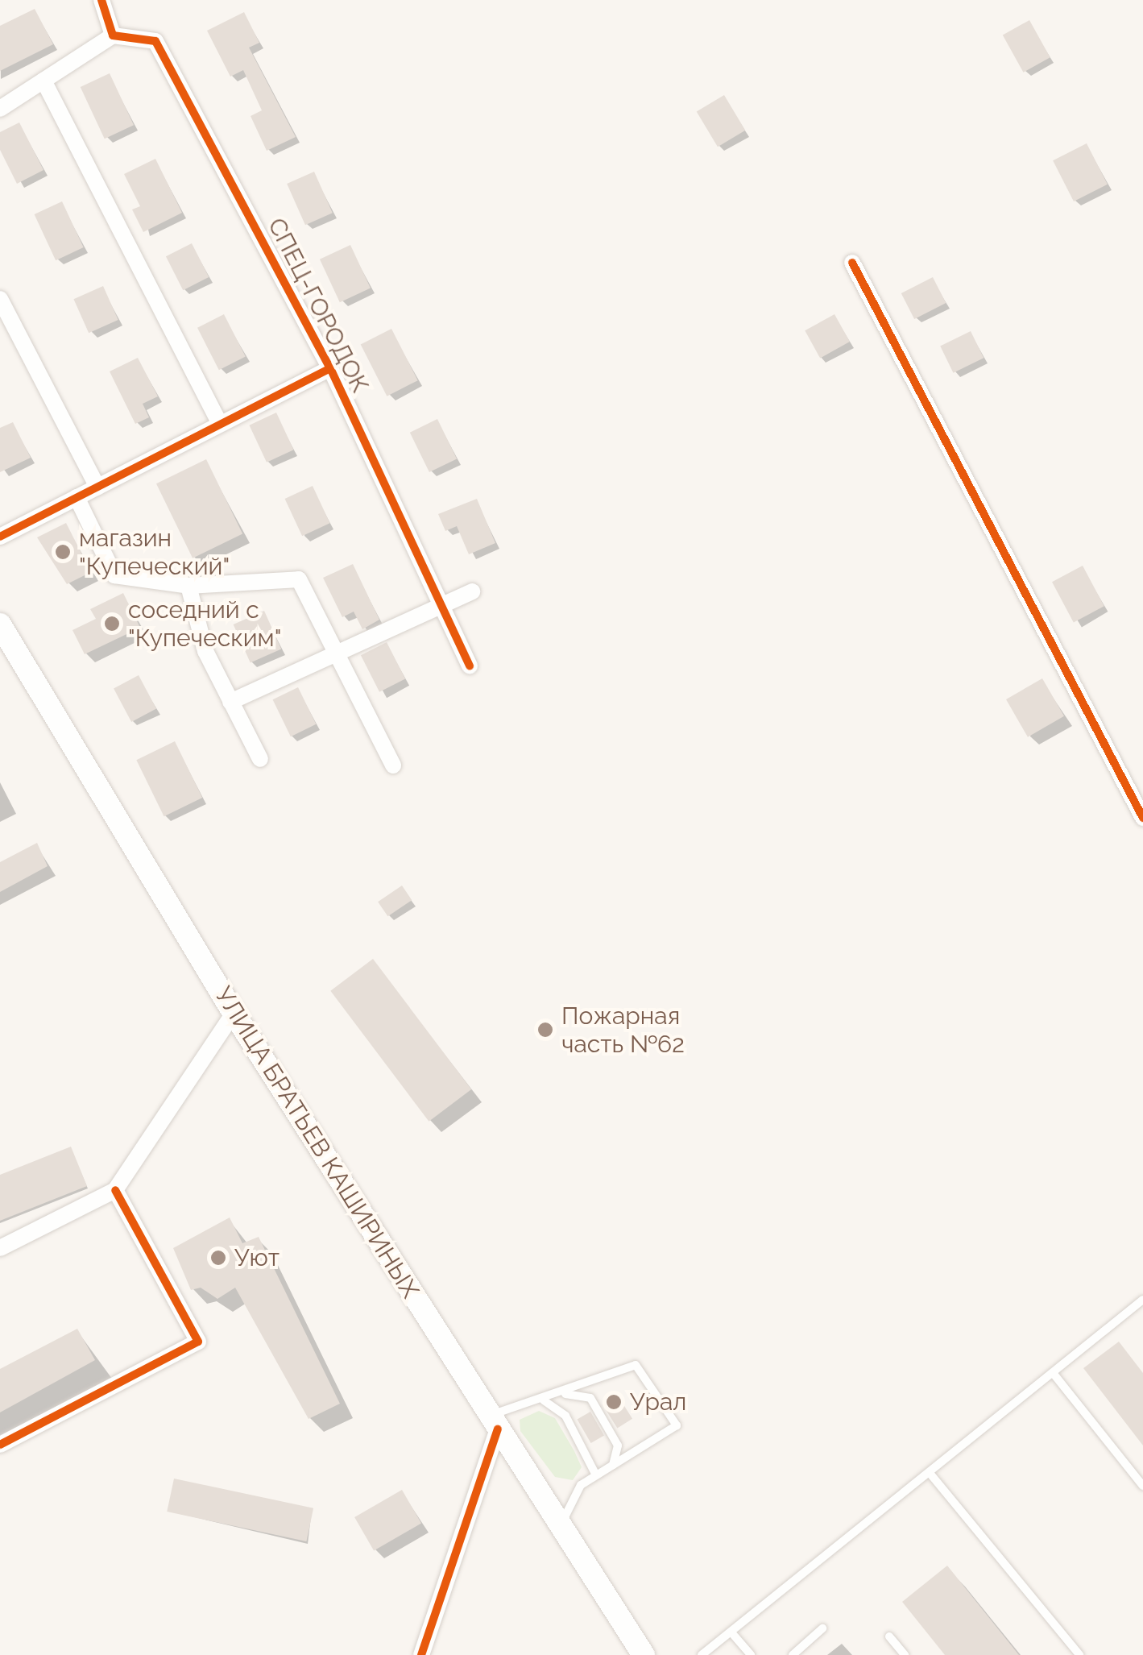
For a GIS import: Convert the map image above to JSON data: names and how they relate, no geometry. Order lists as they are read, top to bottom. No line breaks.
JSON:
{"streets":{"main road":["УЛИЦА БРАТЬЕВ КАШИРИНЫХ"],"street":["СПЕЦ-ГОРОДОК"]},"places":["магазин \"Купеческий\"","соседний с \"Купеческим\"","Пожарная часть №62","Уют","Урал"]}
